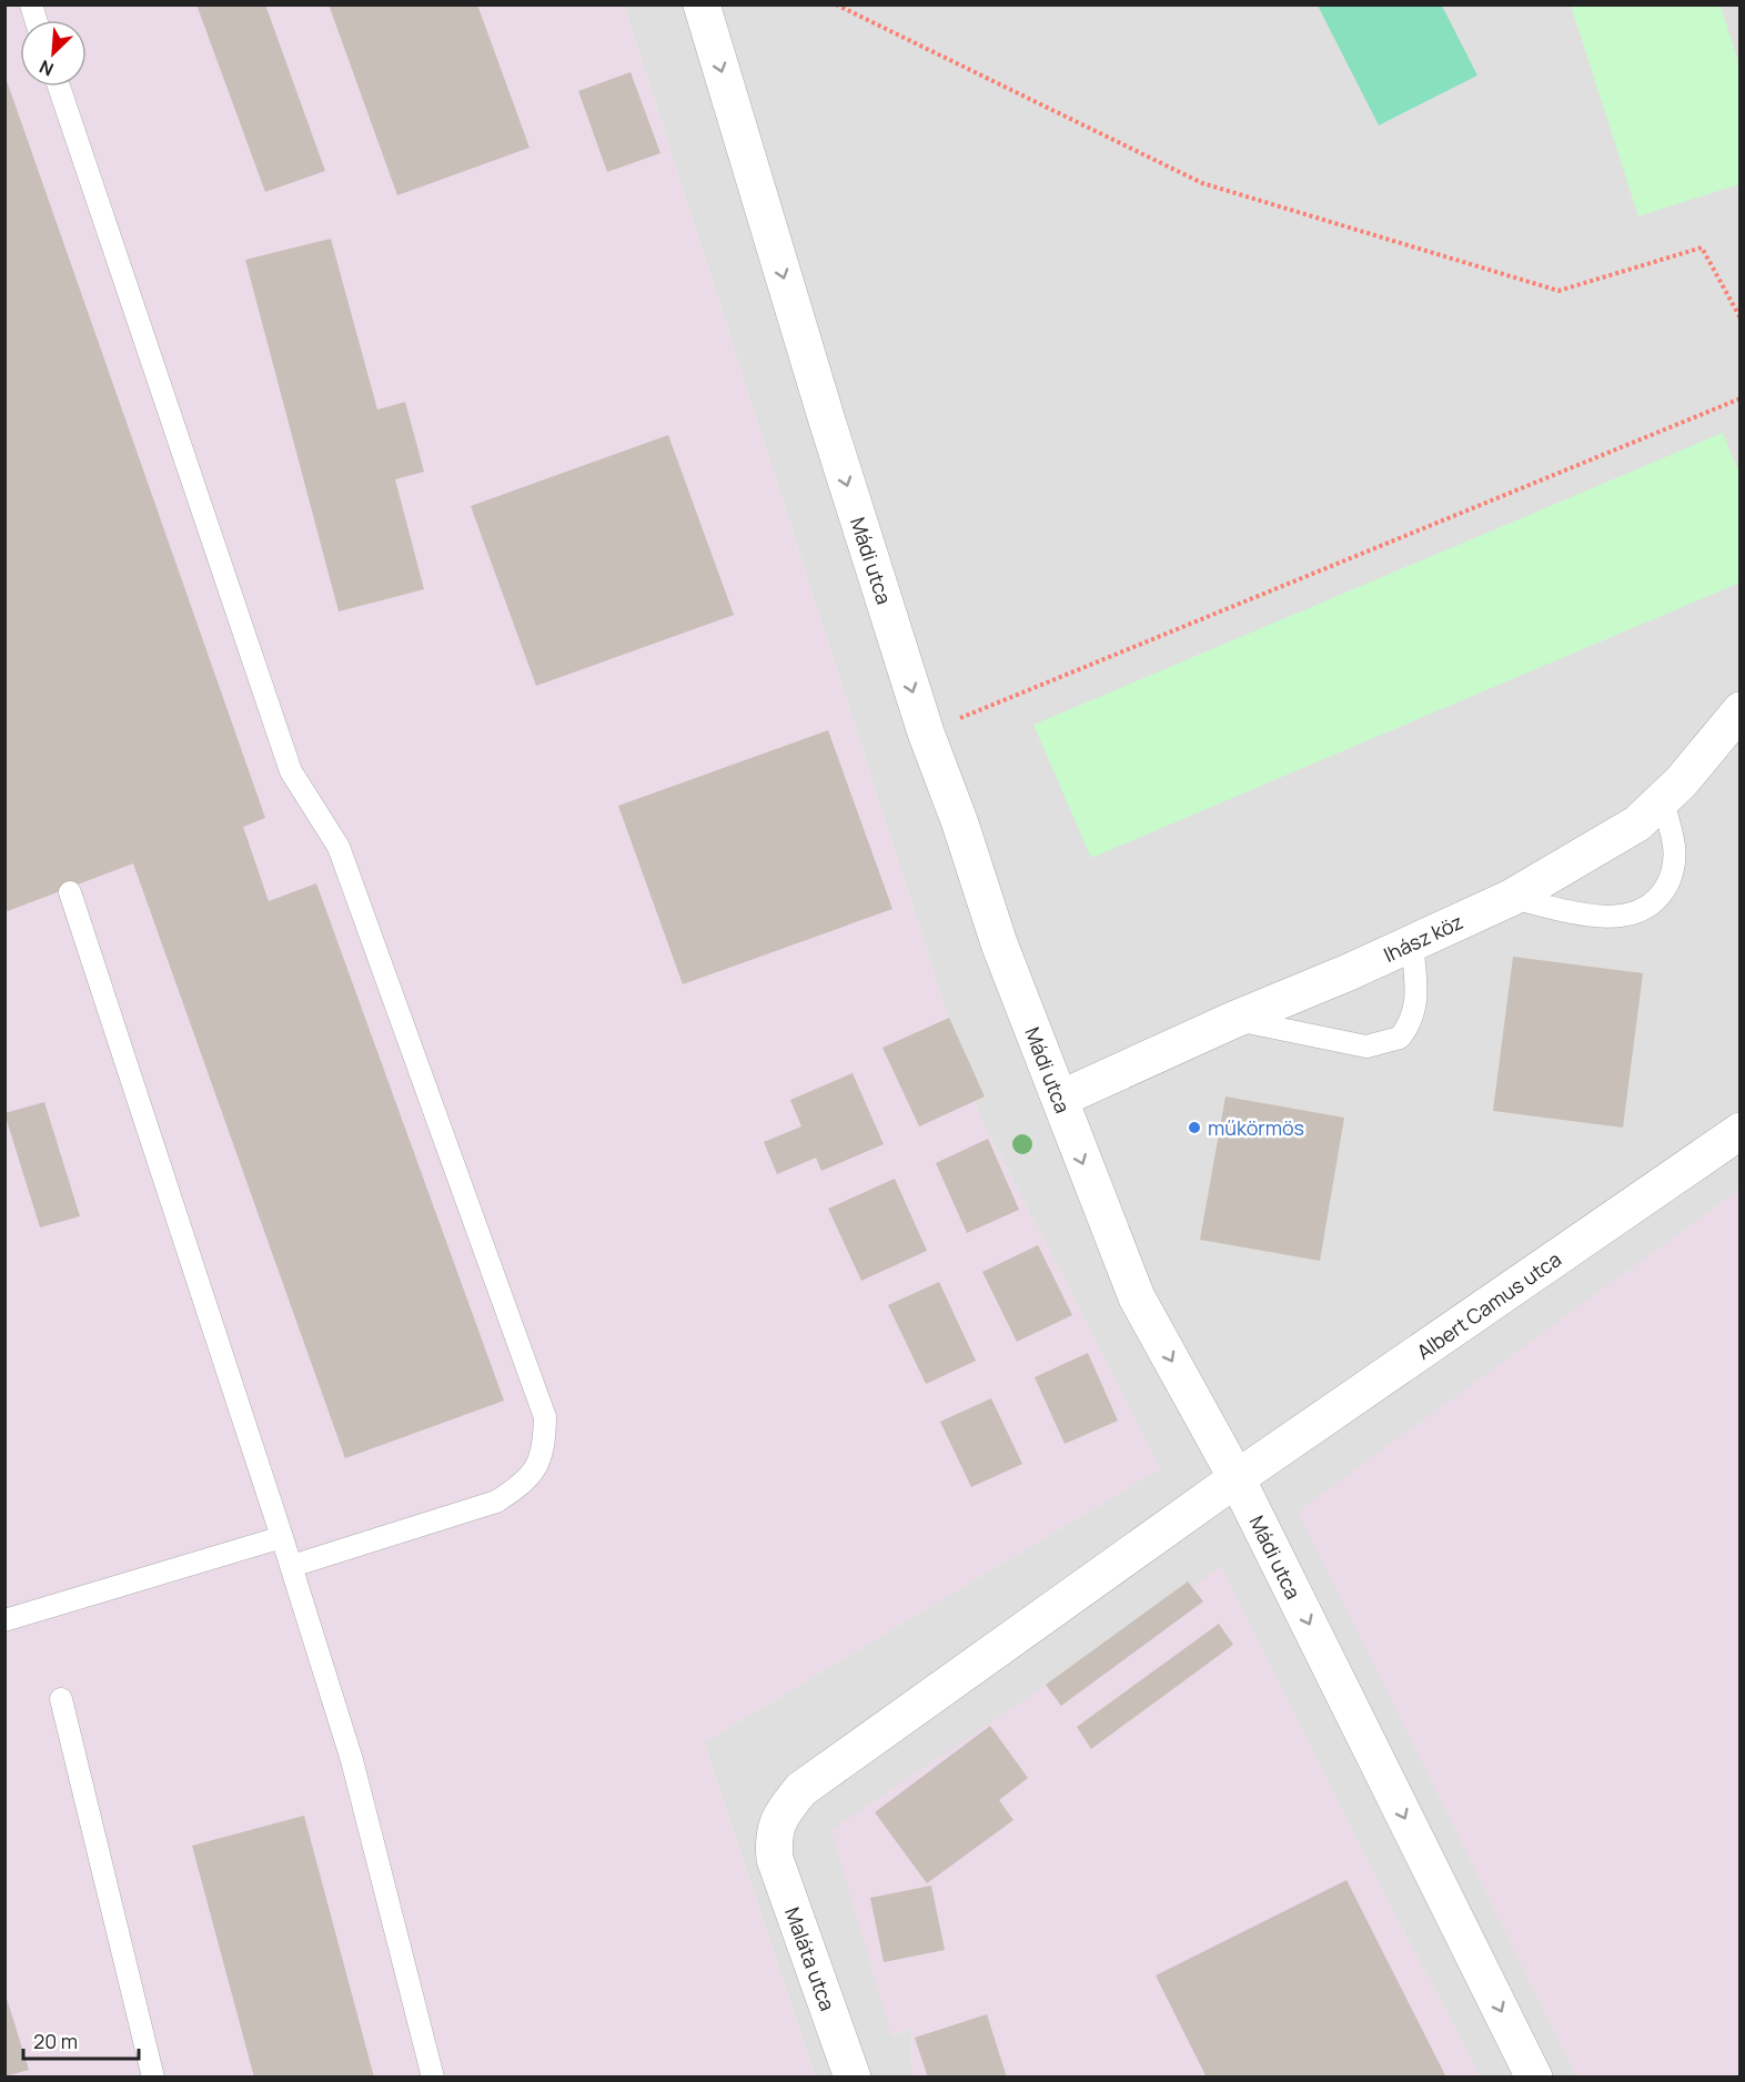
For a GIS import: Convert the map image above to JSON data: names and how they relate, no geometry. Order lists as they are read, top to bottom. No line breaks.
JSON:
{"streets":{"street":["Mádi utca","Ihász köz","Albert Camus utca","Maláta utca"]},"crossings":[["Mádi utca","Ihász köz"],["Mádi utca","Albert Camus utca"],["Albert Camus utca","Maláta utca"]],"one_way":["Mádi utca"],"places":["műkörmös"],"scale_bar":"20 m","north":"bottom left"}
